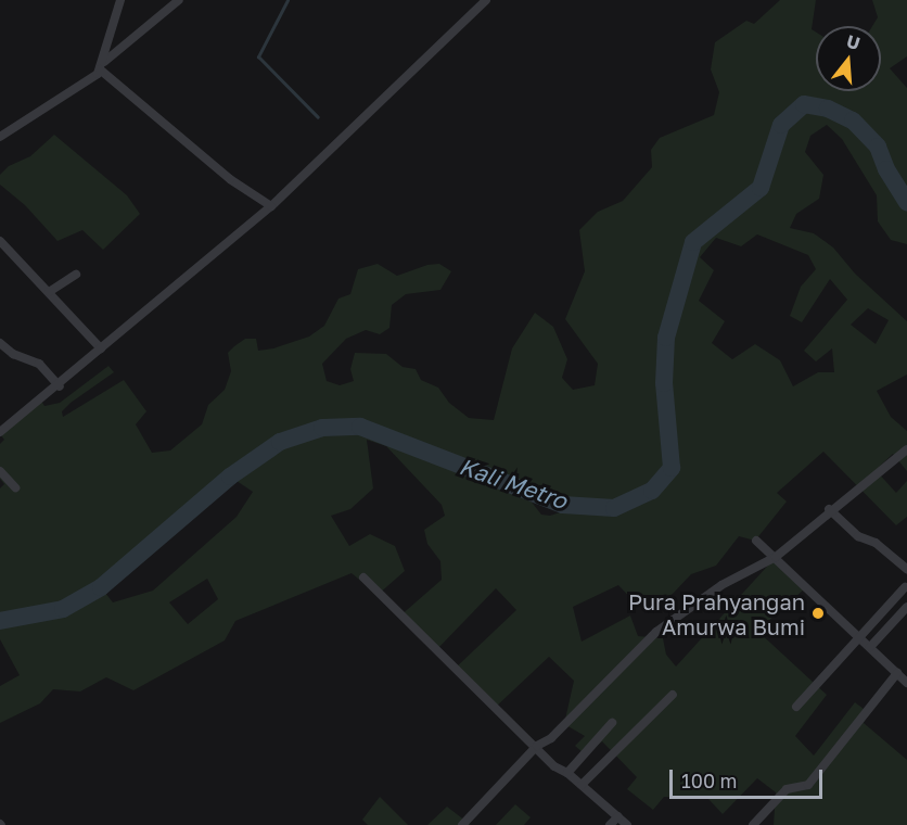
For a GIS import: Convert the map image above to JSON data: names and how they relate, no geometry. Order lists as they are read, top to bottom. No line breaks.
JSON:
{"water":["Kali Metro"],"places":["Pura Prahyangan Amurwa Bumi"],"scale_bar":"100 m","north":"top"}
